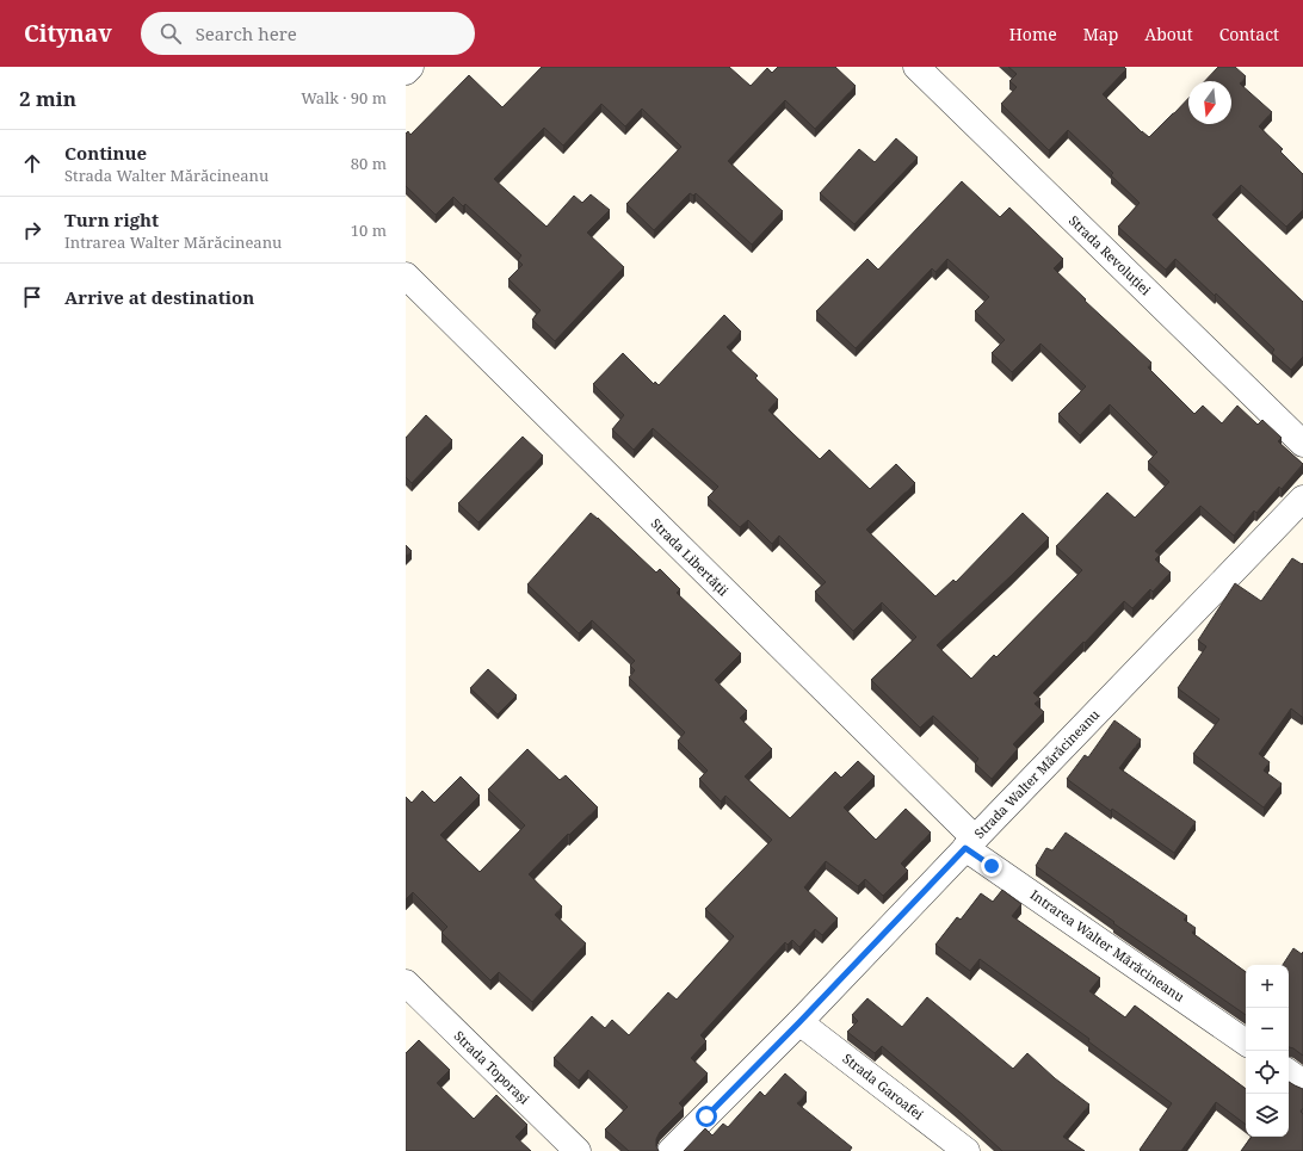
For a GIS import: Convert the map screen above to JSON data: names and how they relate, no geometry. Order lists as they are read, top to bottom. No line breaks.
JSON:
{"streets":{"street":["Strada Revoluției","Strada Libertății","Strada Walter Mărăcineanu","Intrarea Walter Mărăcineanu","Strada Toporași","Strada Garoafei"]},"crossings":[["Strada Libertății","Strada Walter Mărăcineanu"],["Strada Libertății","Intrarea Walter Mărăcineanu"],["Strada Walter Mărăcineanu","Intrarea Walter Mărăcineanu"],["Strada Walter Mărăcineanu","Strada Garoafei"]],"north":"bottom","page":{"header":"Citynav","search":"Search here","nav":["Home","Map","About","Contact"],"heading":["2 min","Walk · 90 m"],"list":[["Continue","Strada Walter Mărăcineanu","80 m"],["Turn right","Intrarea Walter Mărăcineanu","10 m"],"Arrive at destination"],"map_buttons":["+","−"]}}
